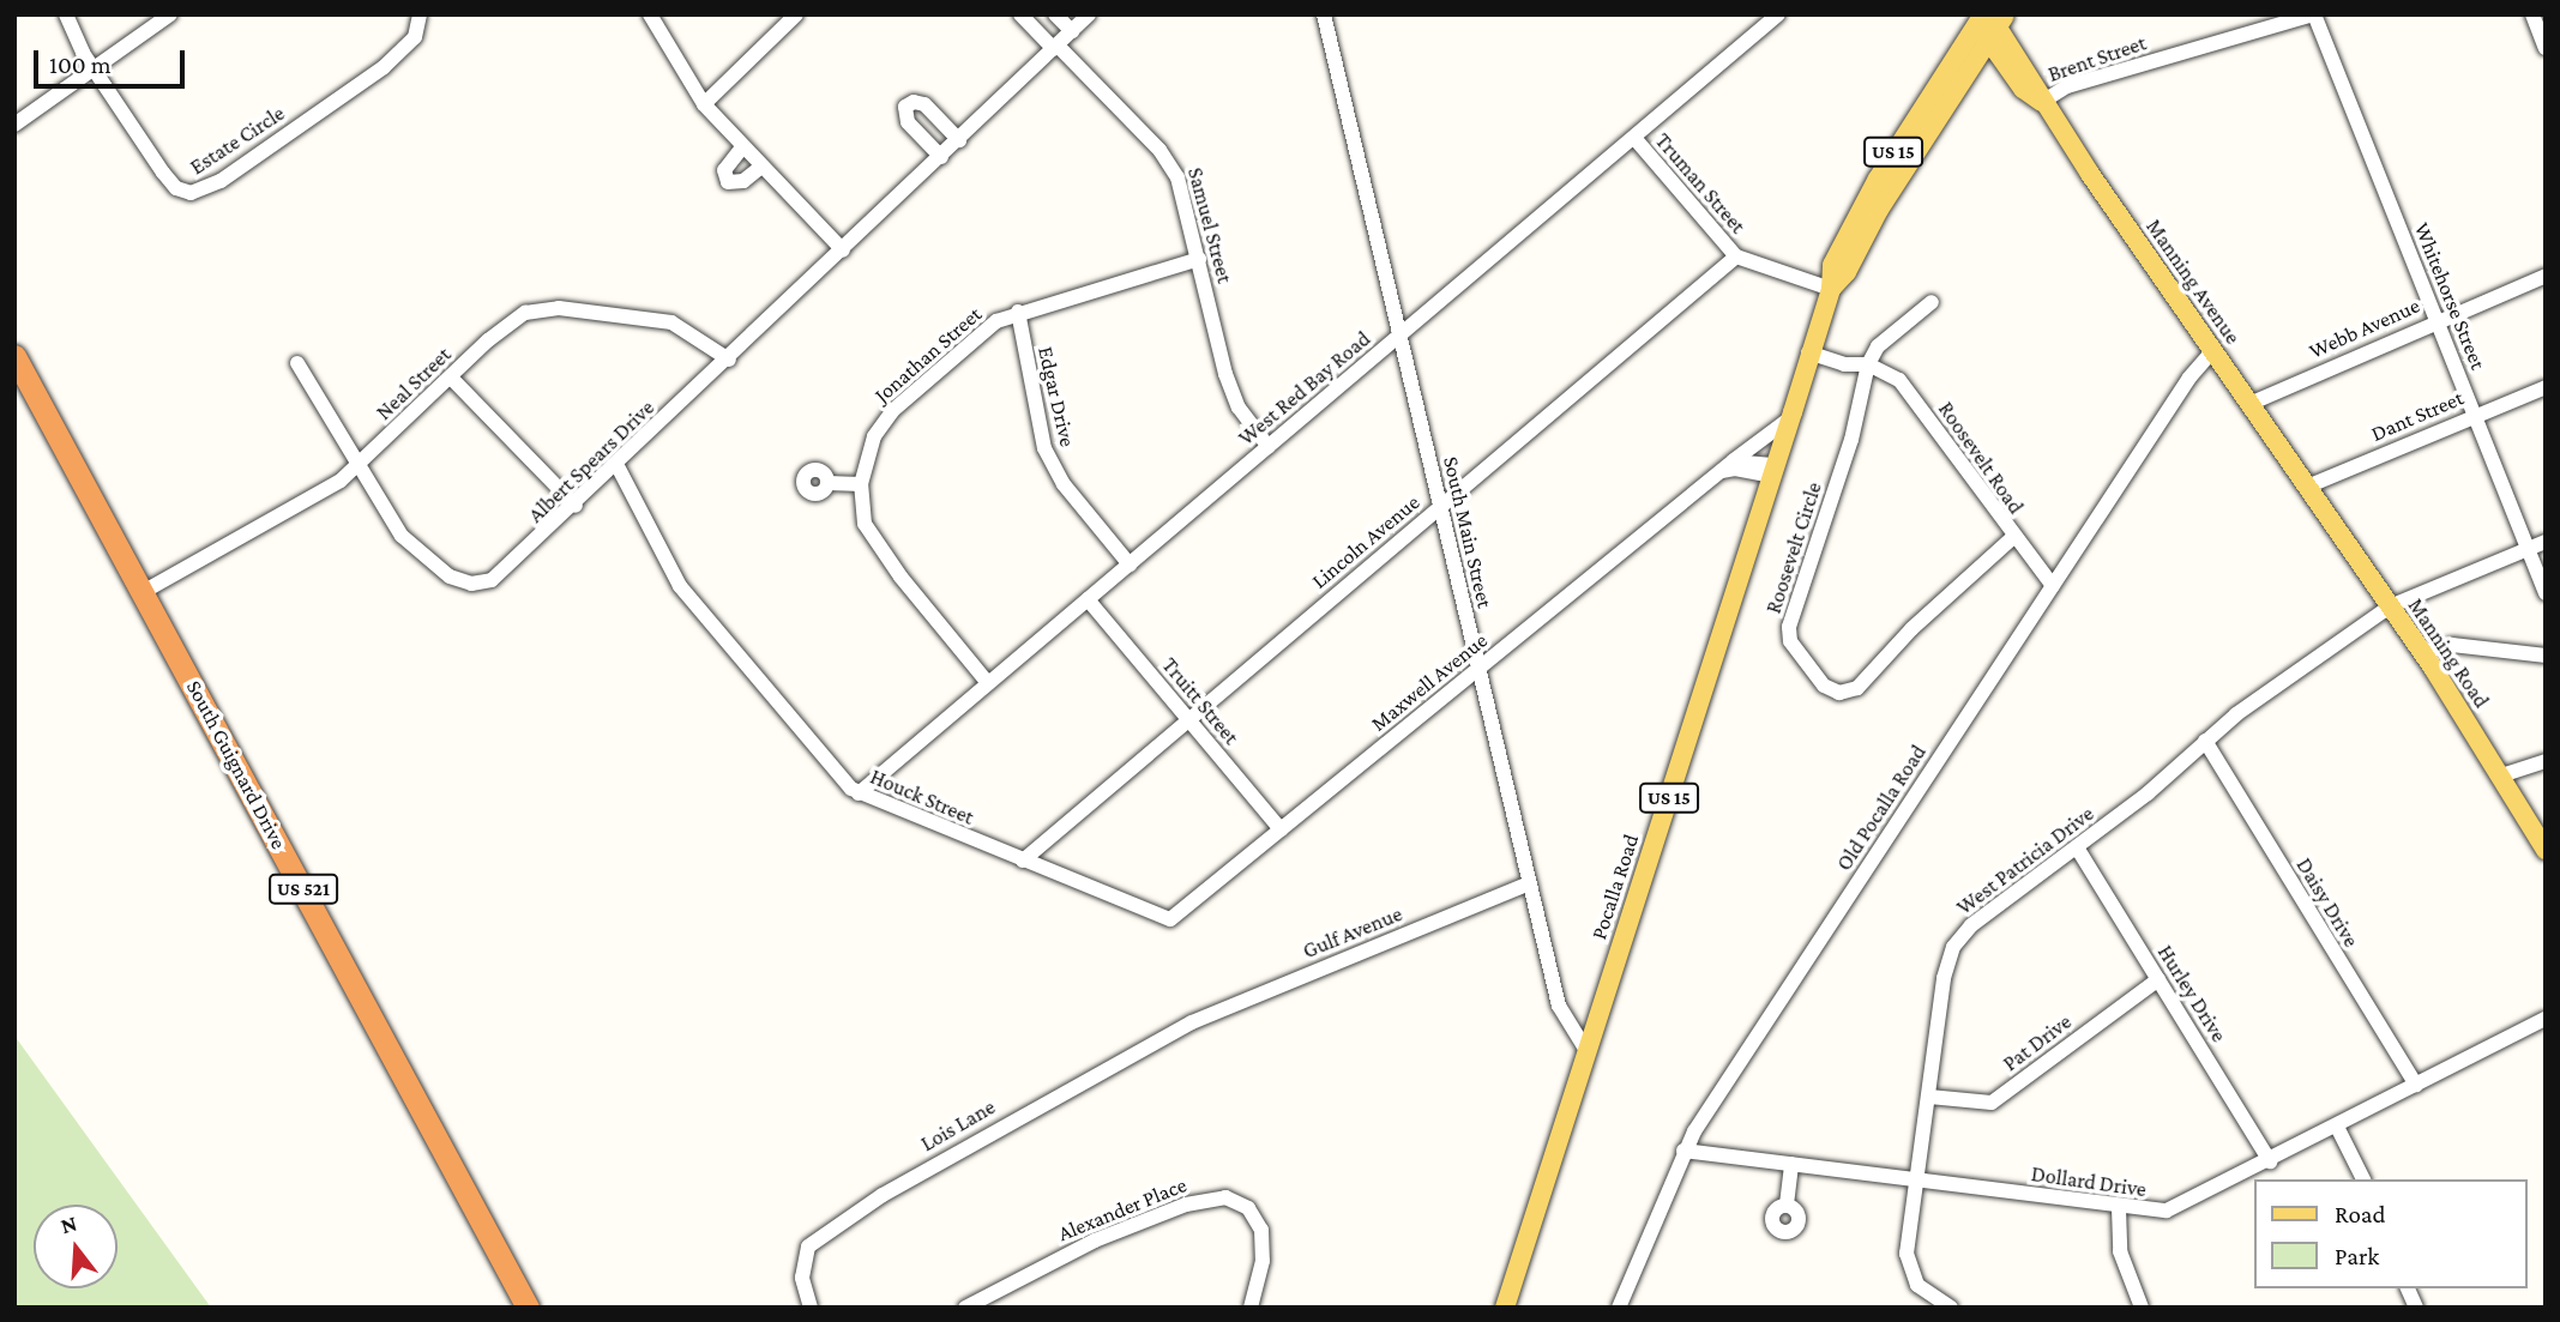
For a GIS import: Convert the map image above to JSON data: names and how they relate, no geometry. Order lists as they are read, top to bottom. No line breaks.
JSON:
{"streets":{"highway":["South Guignard Drive","US 521"],"main road":["US 15","Manning Avenue","Manning Road","Pocalla Road"],"street":["Brent Street","Estate Circle","Truman Street","Samuel Street","Whitehorse Street","Webb Avenue","Jonathan Street","Neal Street","West Red Bay Road","Edgar Drive","Dant Street","Roosevelt Road","Albert Spears Drive","South Main Street","Lincoln Avenue","Roosevelt Circle","Maxwell Avenue","Truitt Street","Houck Street","Old Pocalla Road","West Patricia Drive","Daisy Drive","Gulf Avenue","Hurley Drive","Pat Drive","Lois Lane","Dollard Drive","Alexander Place"]},"crossings":[["Brent Street","Manning Avenue"],["Brent Street","Whitehorse Street"],["Truman Street","West Red Bay Road"],["Truman Street","Lincoln Avenue"],["Truman Street","Pocalla Road"],["Samuel Street","Jonathan Street"],["Samuel Street","West Red Bay Road"],["Samuel Street","Albert Spears Drive"],["Manning Avenue","Webb Avenue"],["Manning Avenue","Dant Street"],["Manning Avenue","Manning Road"],["Manning Avenue","Old Pocalla Road"],["Manning Avenue","Pocalla Road"],["Whitehorse Street","Webb Avenue"],["Whitehorse Street","Dant Street"],["Whitehorse Street","West Patricia Drive"],["Jonathan Street","West Red Bay Road"],["Jonathan Street","Edgar Drive"],["Neal Street","Albert Spears Drive"],["Neal Street","South Guignard Drive"],["West Red Bay Road","Edgar Drive"],["West Red Bay Road","South Main Street"],["West Red Bay Road","Truitt Street"],["West Red Bay Road","Houck Street"],["Dant Street","Manning Road"],["Roosevelt Road","Roosevelt Circle"],["Roosevelt Road","Old Pocalla Road"],["Albert Spears Drive","Houck Street"],["South Main Street","Lincoln Avenue"],["South Main Street","Maxwell Avenue"],["South Main Street","Pocalla Road"],["South Main Street","Gulf Avenue"],["Lincoln Avenue","Truitt Street"],["Lincoln Avenue","Houck Street"],["Manning Road","West Patricia Drive"],["Maxwell Avenue","Truitt Street"],["Maxwell Avenue","Houck Street"],["Maxwell Avenue","Pocalla Road"],["Truitt Street","Houck Street"],["Old Pocalla Road","Dollard Drive"],["West Patricia Drive","Daisy Drive"],["West Patricia Drive","Hurley Drive"],["West Patricia Drive","Pat Drive"],["West Patricia Drive","Dollard Drive"],["Daisy Drive","Dollard Drive"],["Gulf Avenue","Lois Lane"],["Hurley Drive","Pat Drive"],["Hurley Drive","Dollard Drive"]],"legend":["Road","Park"],"scale_bar":"100 m","north":"top"}
